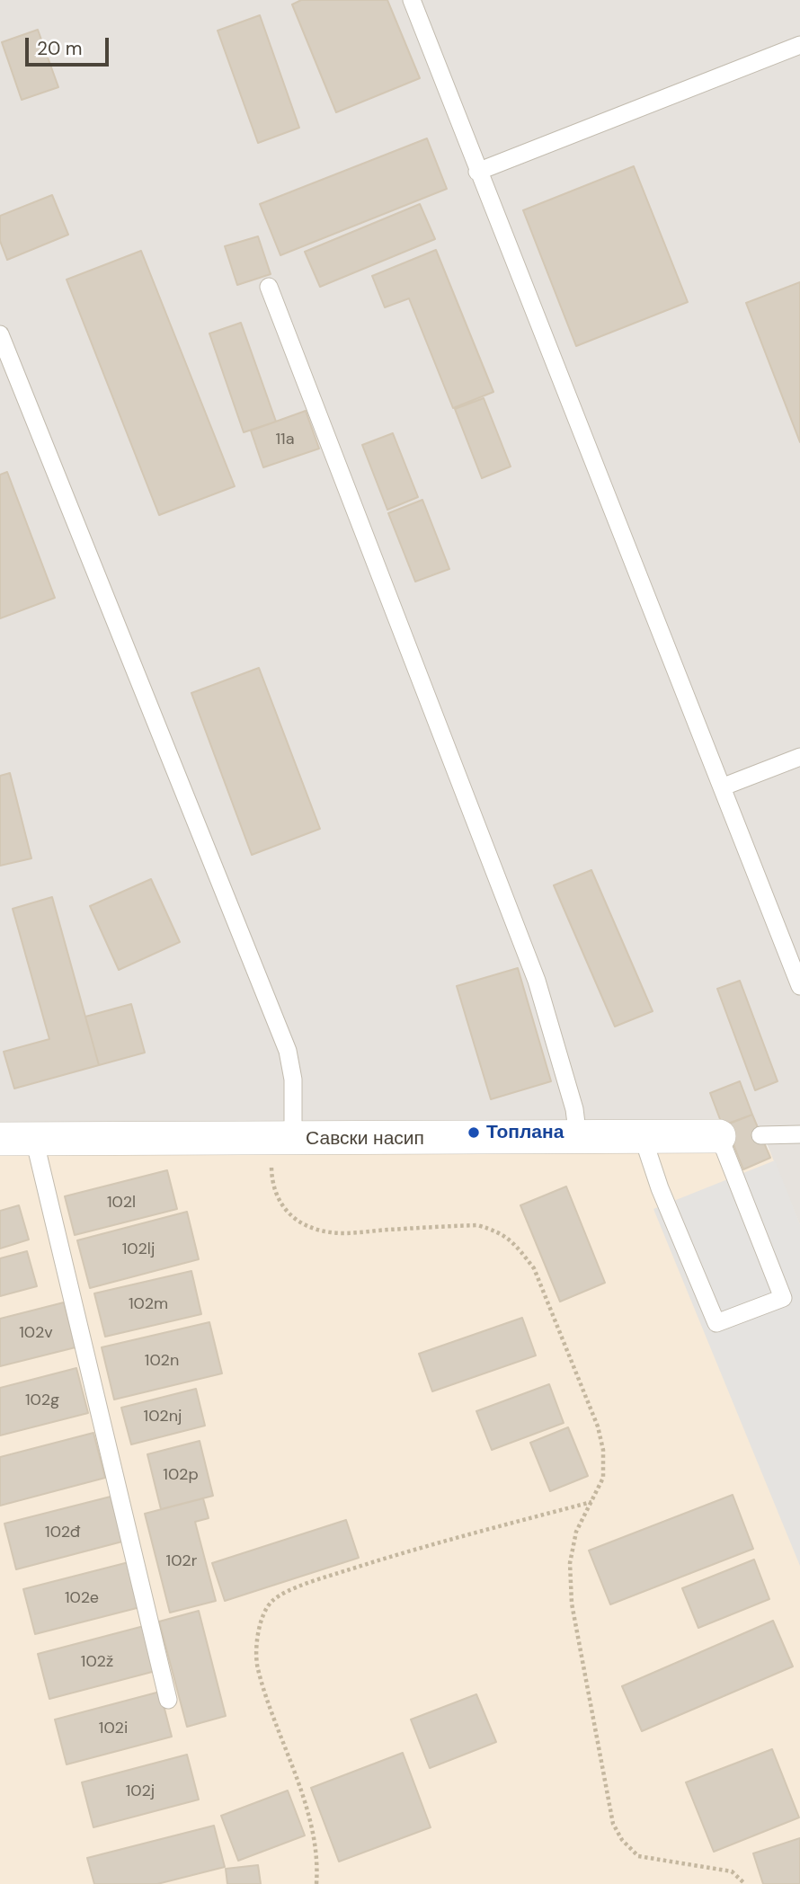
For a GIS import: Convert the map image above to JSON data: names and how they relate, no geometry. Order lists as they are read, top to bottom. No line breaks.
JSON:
{"streets":{"street":["Савски насип"]},"places":["Топлана"],"house_numbers":["11a","102l","102lj","102m","102v","102n","102g","102nj","102p","102đ","102r","102e","102ž","102i","102j"],"scale_bar":"20 m"}
